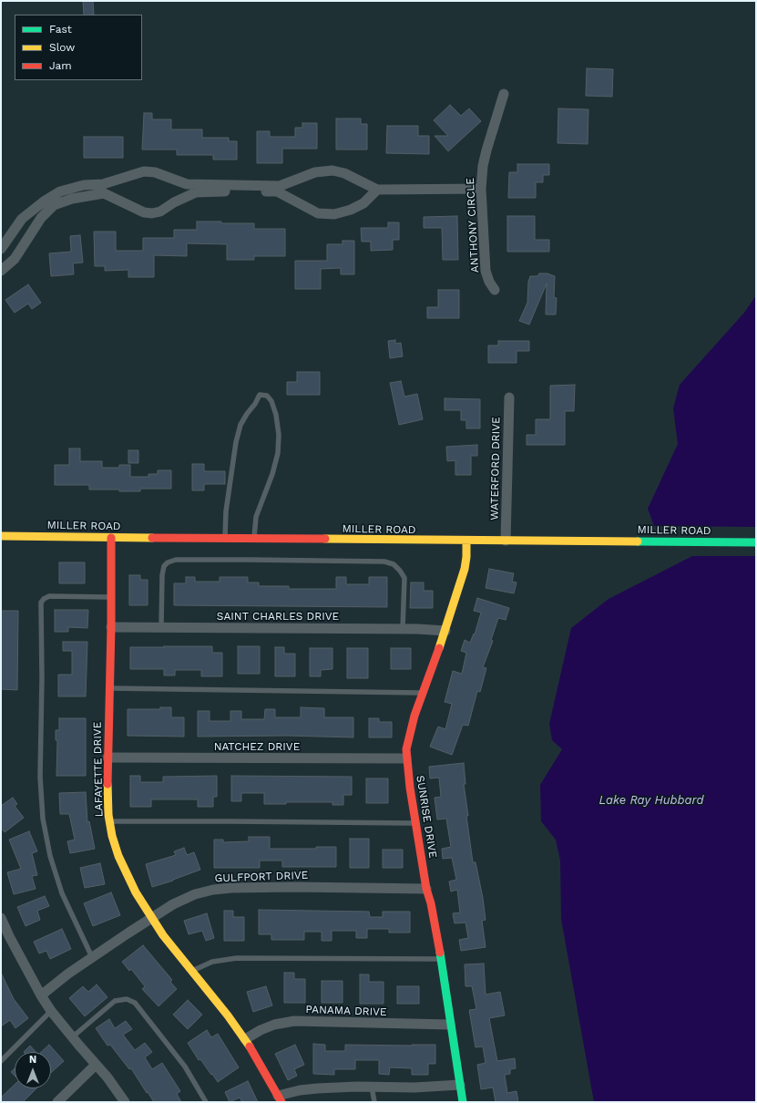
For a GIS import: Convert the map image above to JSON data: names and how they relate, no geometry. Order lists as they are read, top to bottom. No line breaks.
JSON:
{"streets":{"street":["ANTHONY CIRCLE","WATERFORD DRIVE","MILLER ROAD","SAINT CHARLES DRIVE","NATCHEZ DRIVE","LAFAYETTE DRIVE","SUNRISE DRIVE","GULFPORT DRIVE","PANAMA DRIVE"]},"crossings":[["WATERFORD DRIVE","MILLER ROAD"],["MILLER ROAD","LAFAYETTE DRIVE"],["MILLER ROAD","SUNRISE DRIVE"],["SAINT CHARLES DRIVE","LAFAYETTE DRIVE"],["SAINT CHARLES DRIVE","SUNRISE DRIVE"],["NATCHEZ DRIVE","LAFAYETTE DRIVE"],["NATCHEZ DRIVE","SUNRISE DRIVE"],["LAFAYETTE DRIVE","GULFPORT DRIVE"],["LAFAYETTE DRIVE","PANAMA DRIVE"],["SUNRISE DRIVE","GULFPORT DRIVE"],["SUNRISE DRIVE","PANAMA DRIVE"]],"water":["Lake Ray Hubbard"],"legend":["Fast","Slow","Jam"],"north":"top"}
